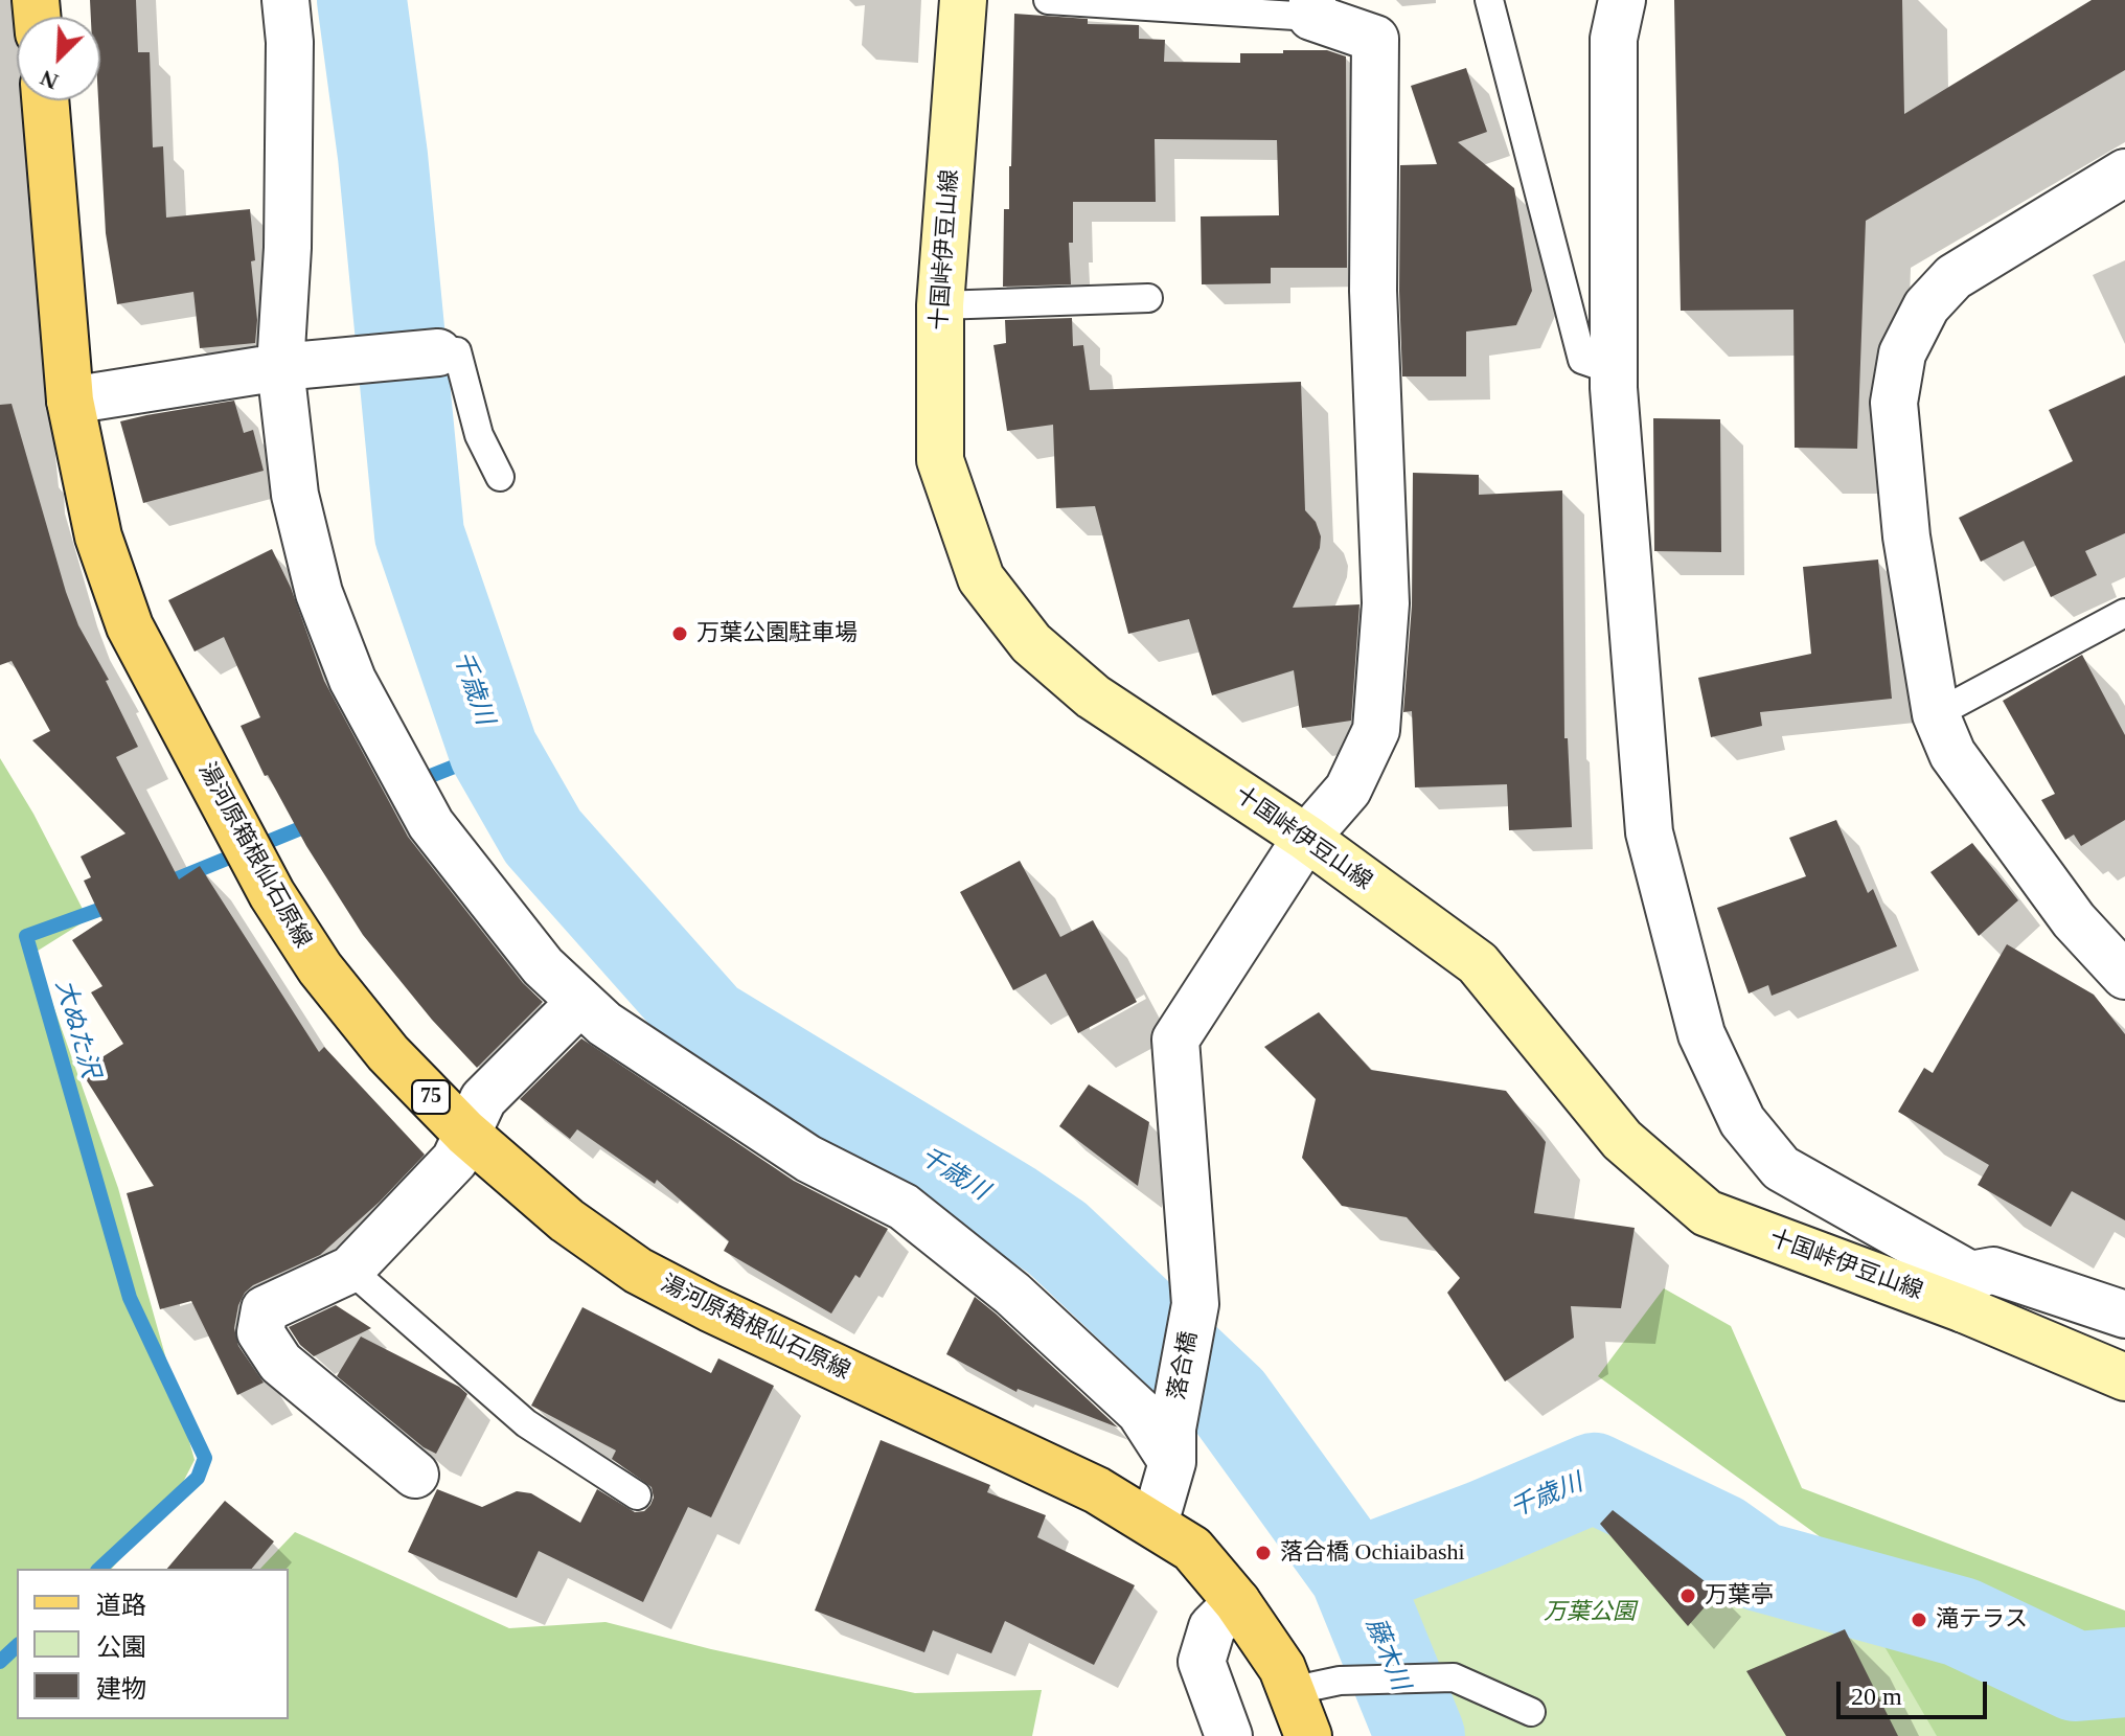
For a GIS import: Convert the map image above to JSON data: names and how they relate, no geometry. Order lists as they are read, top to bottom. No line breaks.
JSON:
{"streets":{"main road":["十国峠伊豆山線","湯河原箱根仙石原線","75"],"street":["落合橋"]},"crossings":[["十国峠伊豆山線","落合橋"],["湯河原箱根仙石原線","落合橋"]],"water":["千歳川","大ぬた沢","藤木川"],"parks":["万葉公園"],"places":["万葉公園駐車場","落合橋 Ochiaibashi","万葉亭","滝テラス"],"legend":["道路","公園","建物"],"scale_bar":"20 m","north":"bottom left"}
